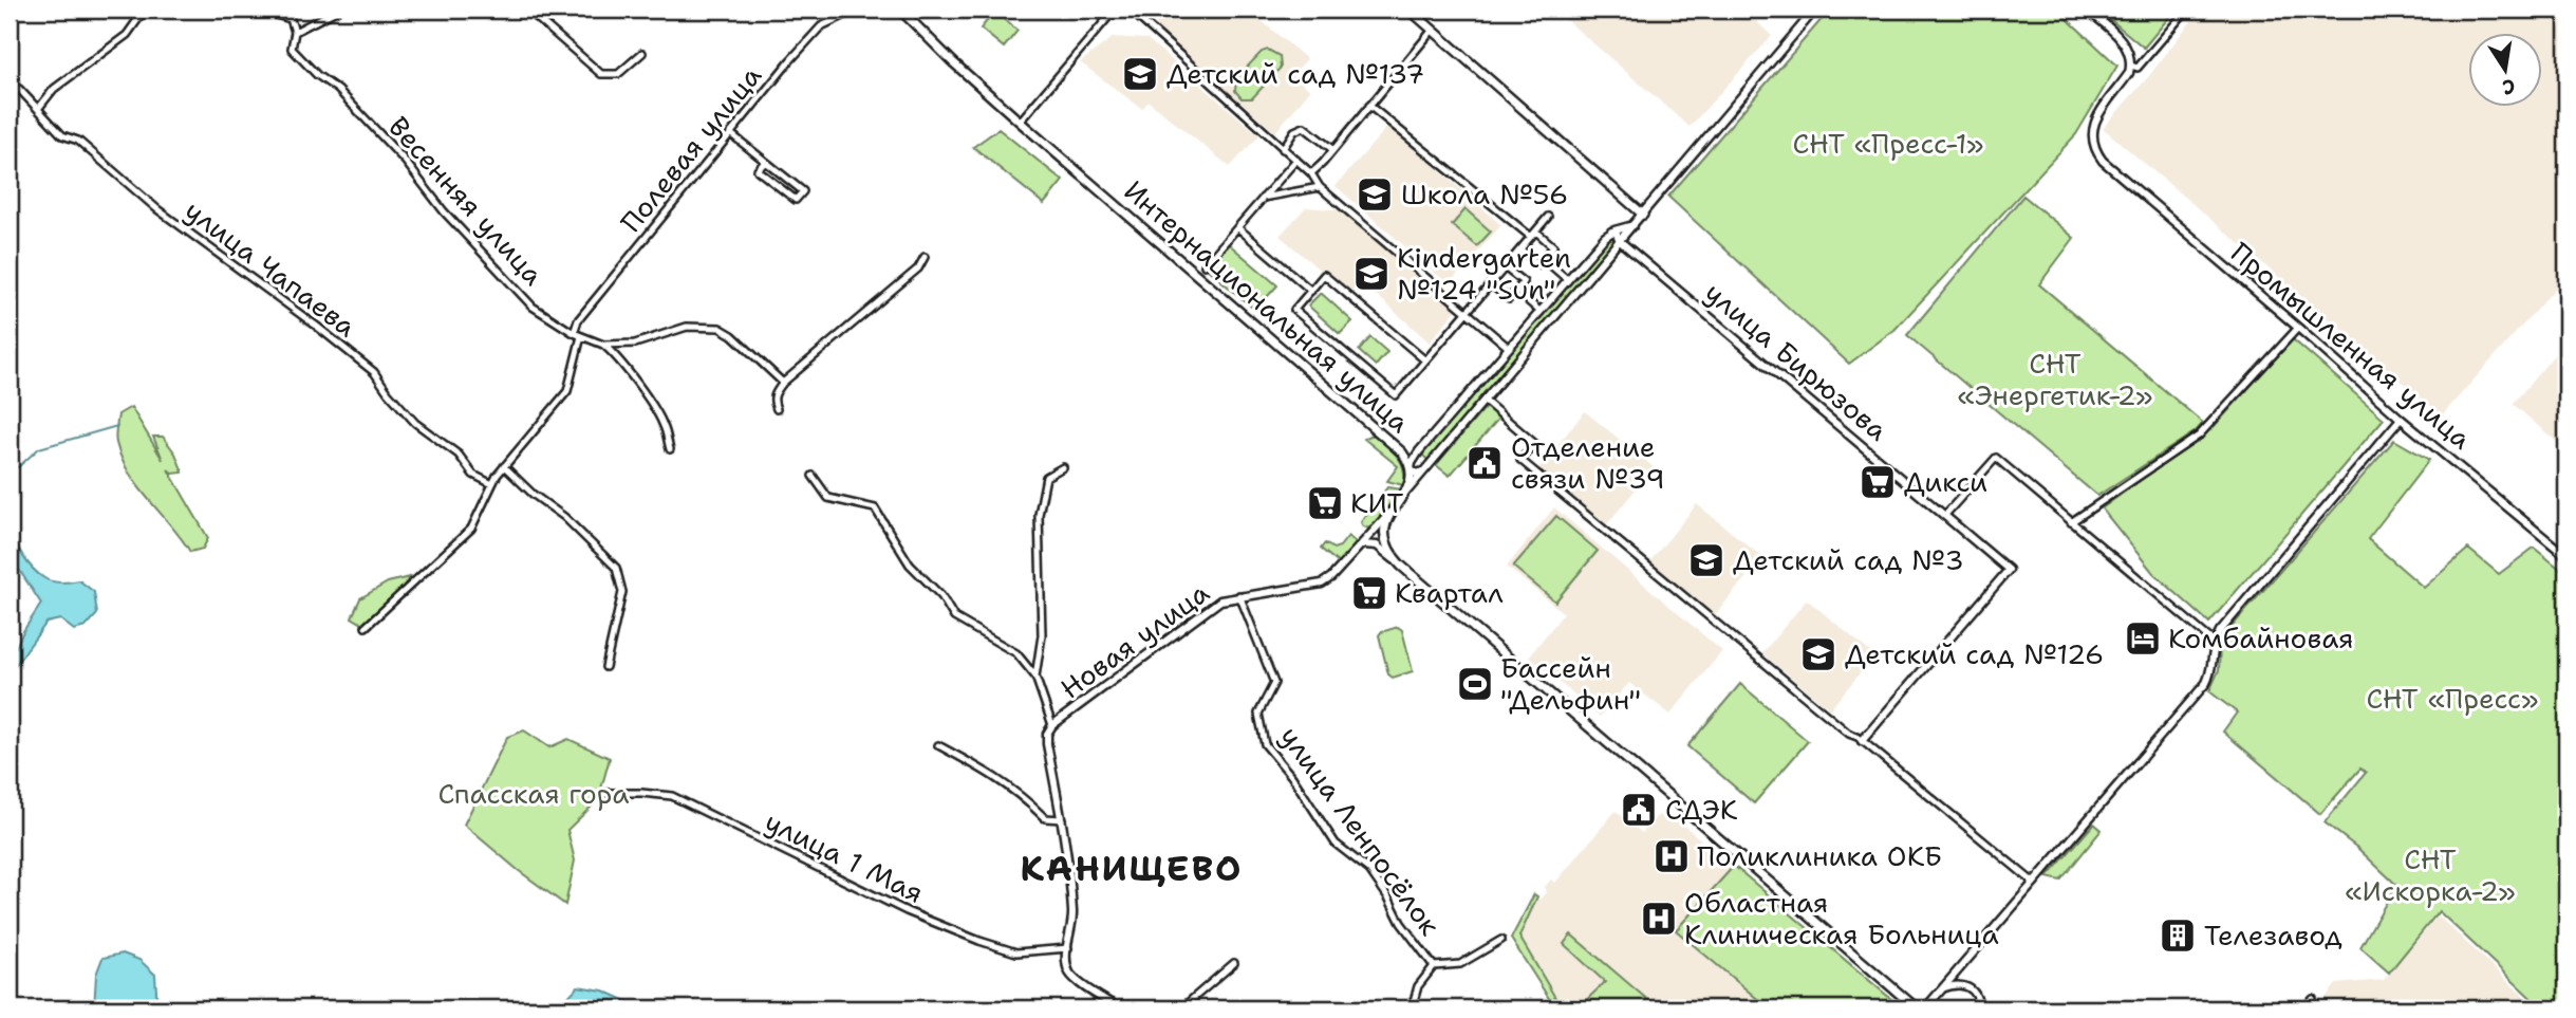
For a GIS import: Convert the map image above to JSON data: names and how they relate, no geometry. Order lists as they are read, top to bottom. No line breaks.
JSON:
{"streets":{"main road":["Интернациональная улица"],"street":["Полевая улица","Весенняя улица","улица Чапаева","Промышленная улица","улица Бирюзова","Новая улица","улица Ленпосёлок","улица 1 Мая"]},"crossings":[["Полевая улица","Весенняя улица"],["Интернациональная улица","Новая улица"],["Новая улица","улица Ленпосёлок"]],"districts":["КАНИЩЕВО"],"parks":["СНТ «Пресс-1»","СНТ «Энергетик-2»","СНТ «Пресс»","Спасская гора","СНТ «Искорка-2»"],"places":{"school or university":["Детский сад №137","Школа №56","Kindergarten №124 \"Sun\"","Детский сад №3","Детский сад №126"],"public building":["Отделение связи №39","СДЭК"],"supermarket":["Дикси","КИТ","Квартал"],"hotel":["Комбайновая"],"sports":["Бассейн \"Дельфин\""],"hospital":["Поликлиника ОКБ","Областная Клиническая Больница"],"building":["Телезавод"]},"north":"bottom"}
